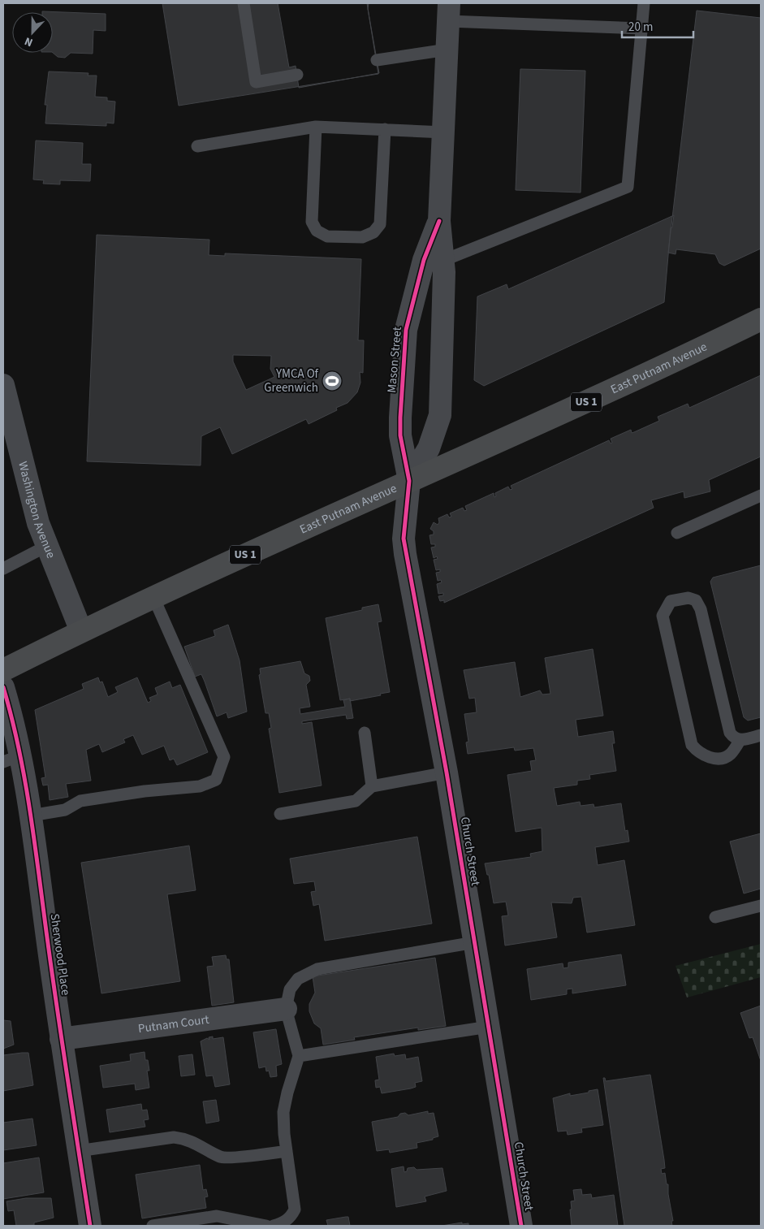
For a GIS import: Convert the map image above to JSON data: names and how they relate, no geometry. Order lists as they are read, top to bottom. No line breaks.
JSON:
{"streets":{"main road":["East Putnam Avenue","US 1"],"street":["Mason Street","Washington Avenue","Church Street","Sherwood Place","Putnam Court"]},"crossings":[["Mason Street","East Putnam Avenue"],["Mason Street","Church Street"],["East Putnam Avenue","Washington Avenue"],["East Putnam Avenue","Church Street"],["Sherwood Place","Putnam Court"]],"places":{"sports":["YMCA Of Greenwich"]},"scale_bar":"20 m","north":"bottom"}
